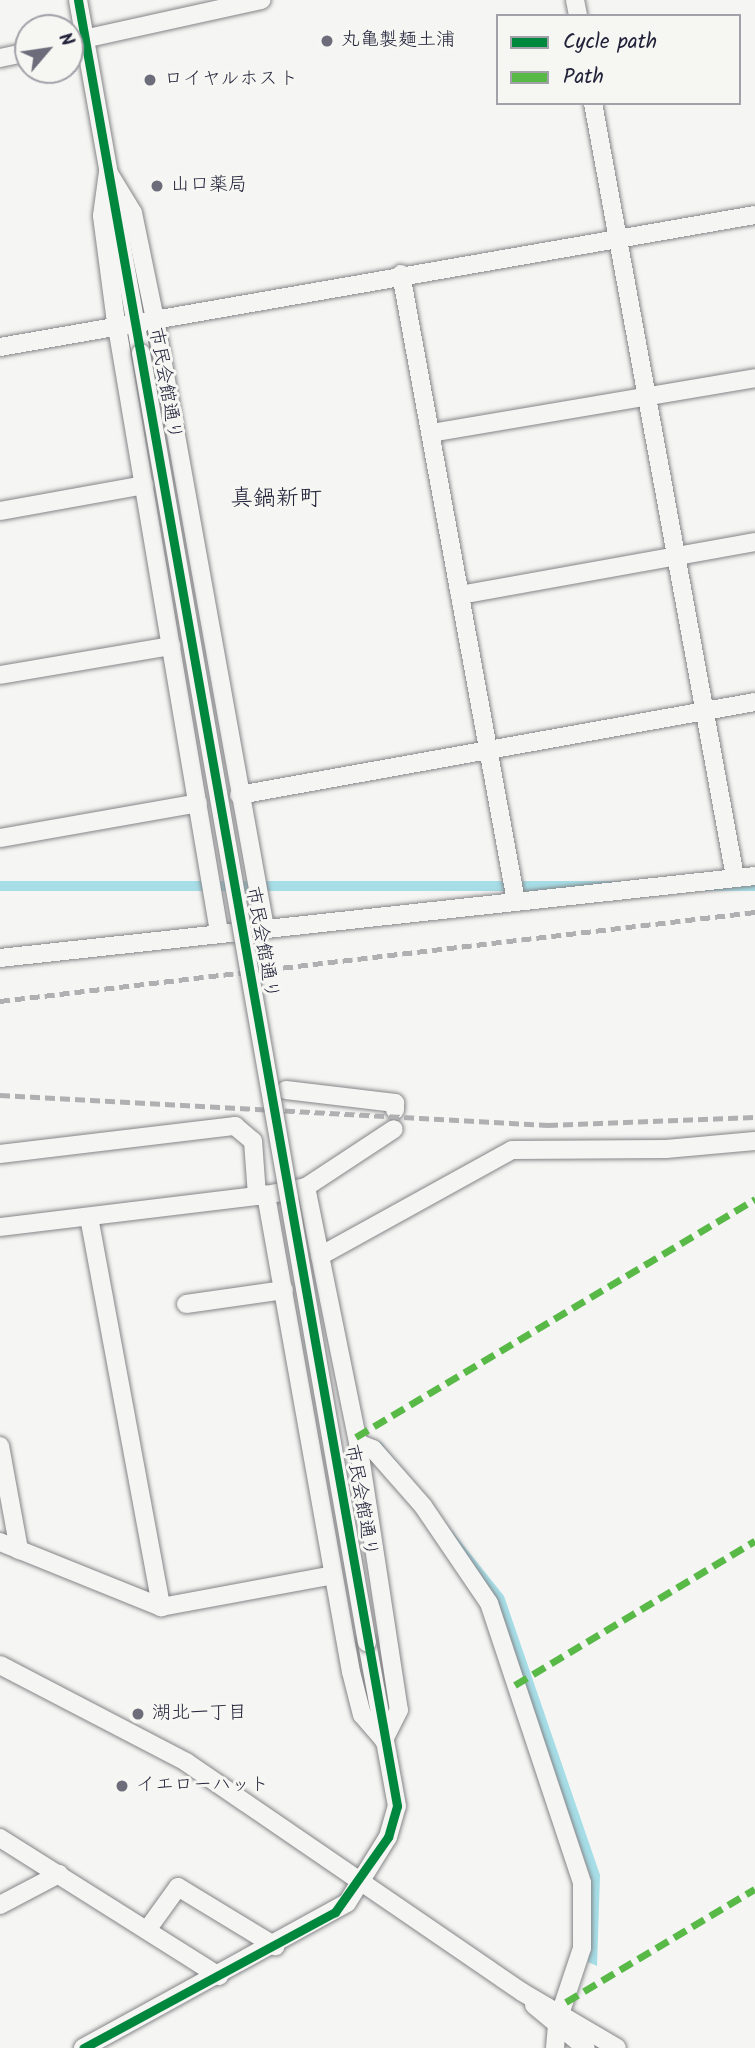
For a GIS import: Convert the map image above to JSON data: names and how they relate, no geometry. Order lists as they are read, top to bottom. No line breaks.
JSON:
{"streets":{"street":["市民会館通り"]},"districts":["真鍋新町"],"places":["丸亀製麺土浦","ロイヤルホスト","山口薬局","湖北一丁目","イエローハット"],"legend":["Cycle path","Path"],"north":"top right"}
